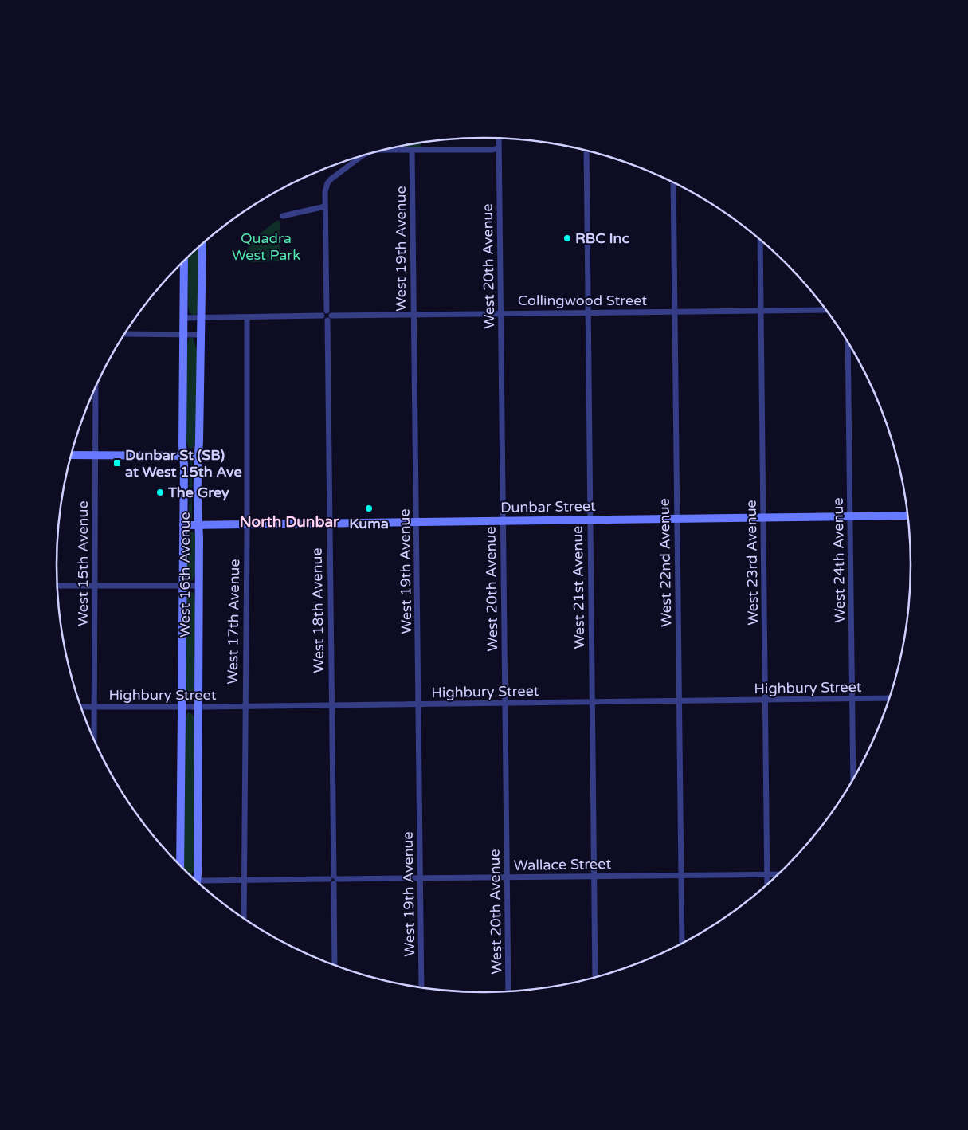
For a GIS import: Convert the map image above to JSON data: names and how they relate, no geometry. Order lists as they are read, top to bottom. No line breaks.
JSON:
{"streets":{"main road":["Dunbar Street","West 16th Avenue"],"street":["West 19th Avenue","West 20th Avenue","Collingwood Street","West 24th Avenue","West 22nd Avenue","West 23rd Avenue","West 15th Avenue","West 21st Avenue","West 18th Avenue","West 17th Avenue","Highbury Street","Wallace Street"]},"crossings":[["West 19th Avenue","Collingwood Street"],["West 19th Avenue","Dunbar Street"],["West 19th Avenue","West 18th Avenue"],["West 19th Avenue","Highbury Street"],["West 19th Avenue","Wallace Street"],["West 20th Avenue","Collingwood Street"],["West 20th Avenue","Dunbar Street"],["West 20th Avenue","Highbury Street"],["West 20th Avenue","Wallace Street"],["Collingwood Street","West 22nd Avenue"],["Collingwood Street","West 23rd Avenue"],["Collingwood Street","West 21st Avenue"],["Collingwood Street","West 18th Avenue"],["Dunbar Street","West 24th Avenue"],["Dunbar Street","West 22nd Avenue"],["Dunbar Street","West 23rd Avenue"],["Dunbar Street","West 16th Avenue"],["Dunbar Street","West 21st Avenue"],["Dunbar Street","West 18th Avenue"],["Dunbar Street","West 17th Avenue"],["West 24th Avenue","Highbury Street"],["West 22nd Avenue","Highbury Street"],["West 22nd Avenue","Wallace Street"],["West 23rd Avenue","Highbury Street"],["West 23rd Avenue","Wallace Street"],["West 15th Avenue","Highbury Street"],["West 16th Avenue","Highbury Street"],["West 21st Avenue","Highbury Street"],["West 21st Avenue","Wallace Street"],["West 18th Avenue","Highbury Street"],["West 18th Avenue","Wallace Street"],["West 17th Avenue","Highbury Street"],["West 17th Avenue","Wallace Street"]],"districts":["North Dunbar"],"parks":["Quadra West Park"],"places":{"other":["RBC Inc","The Grey","Kuma"],"transit":["Dunbar St (SB) at West 15th Ave"]}}
